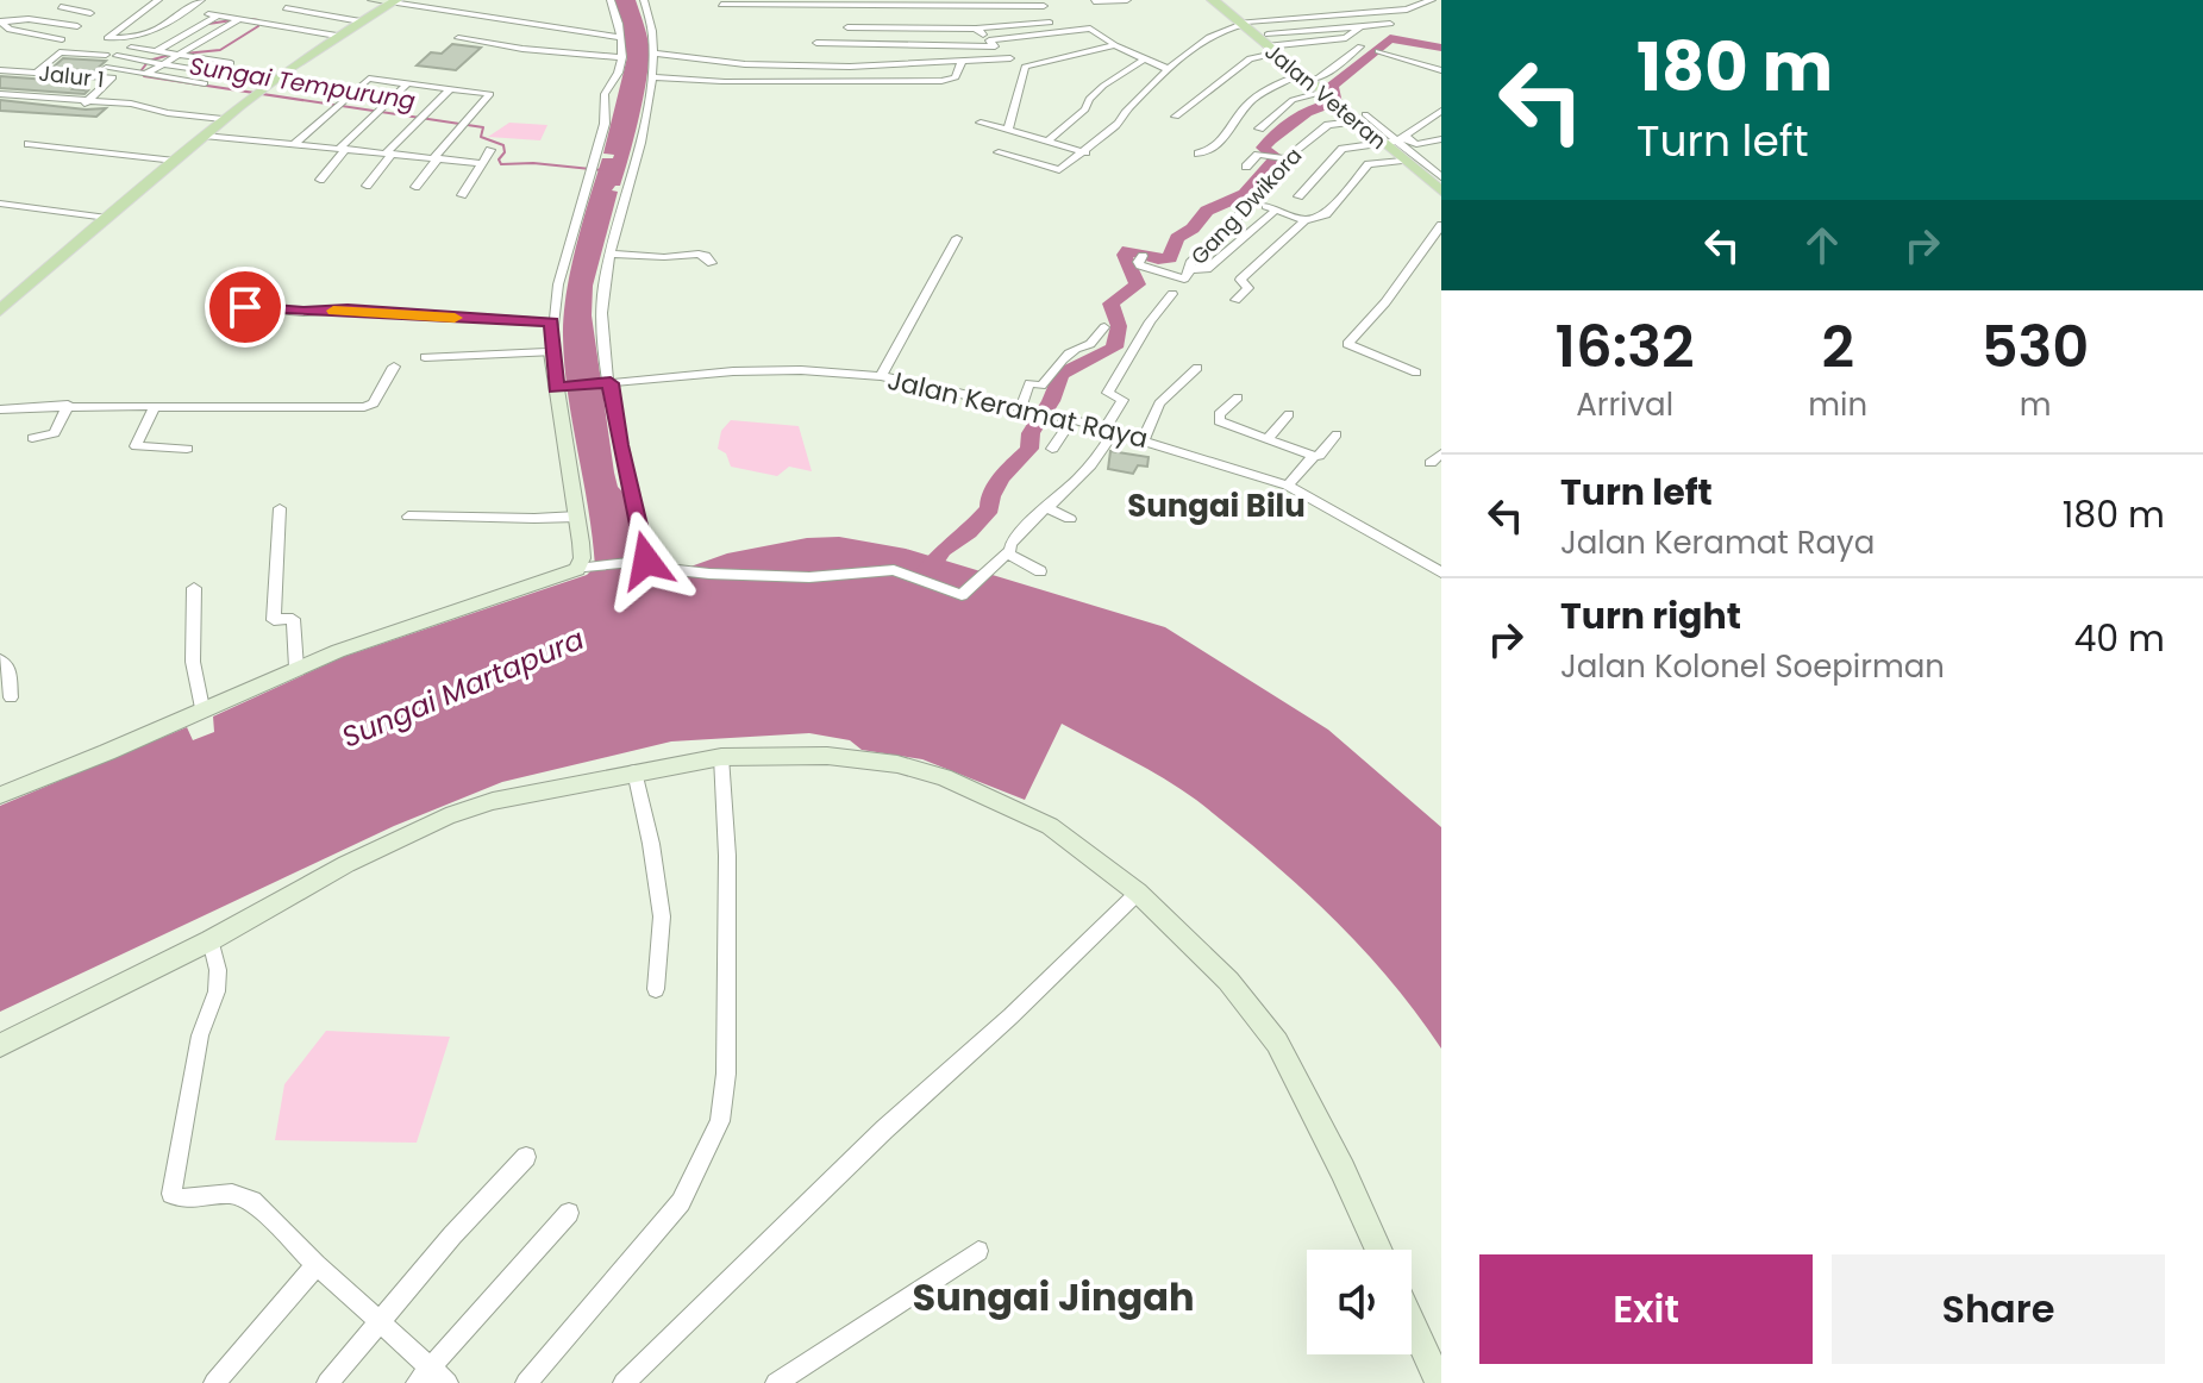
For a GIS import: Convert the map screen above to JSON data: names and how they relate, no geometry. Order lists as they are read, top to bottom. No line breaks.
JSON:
{"streets":{"main road":["Jalan Veteran"],"street":["Jalur 1","Gang Dwikora","Jalan Keramat Raya"]},"crossings":[["Jalan Veteran","Gang Dwikora"]],"districts":["Sungai Bilu","Sungai Jingah"],"water":["Sungai Tempurung","Sungai Martapura"],"page":{"turn":["180 m","Turn left"],"eta":["16:32","Arrival","2","min","530","m"],"list":[{"name":"Turn left","note":"Jalan Keramat Raya","value":"180 m"},{"name":"Turn right","note":"Jalan Kolonel Soepirman","value":"40 m"}],"buttons":["Exit","Share"]}}
